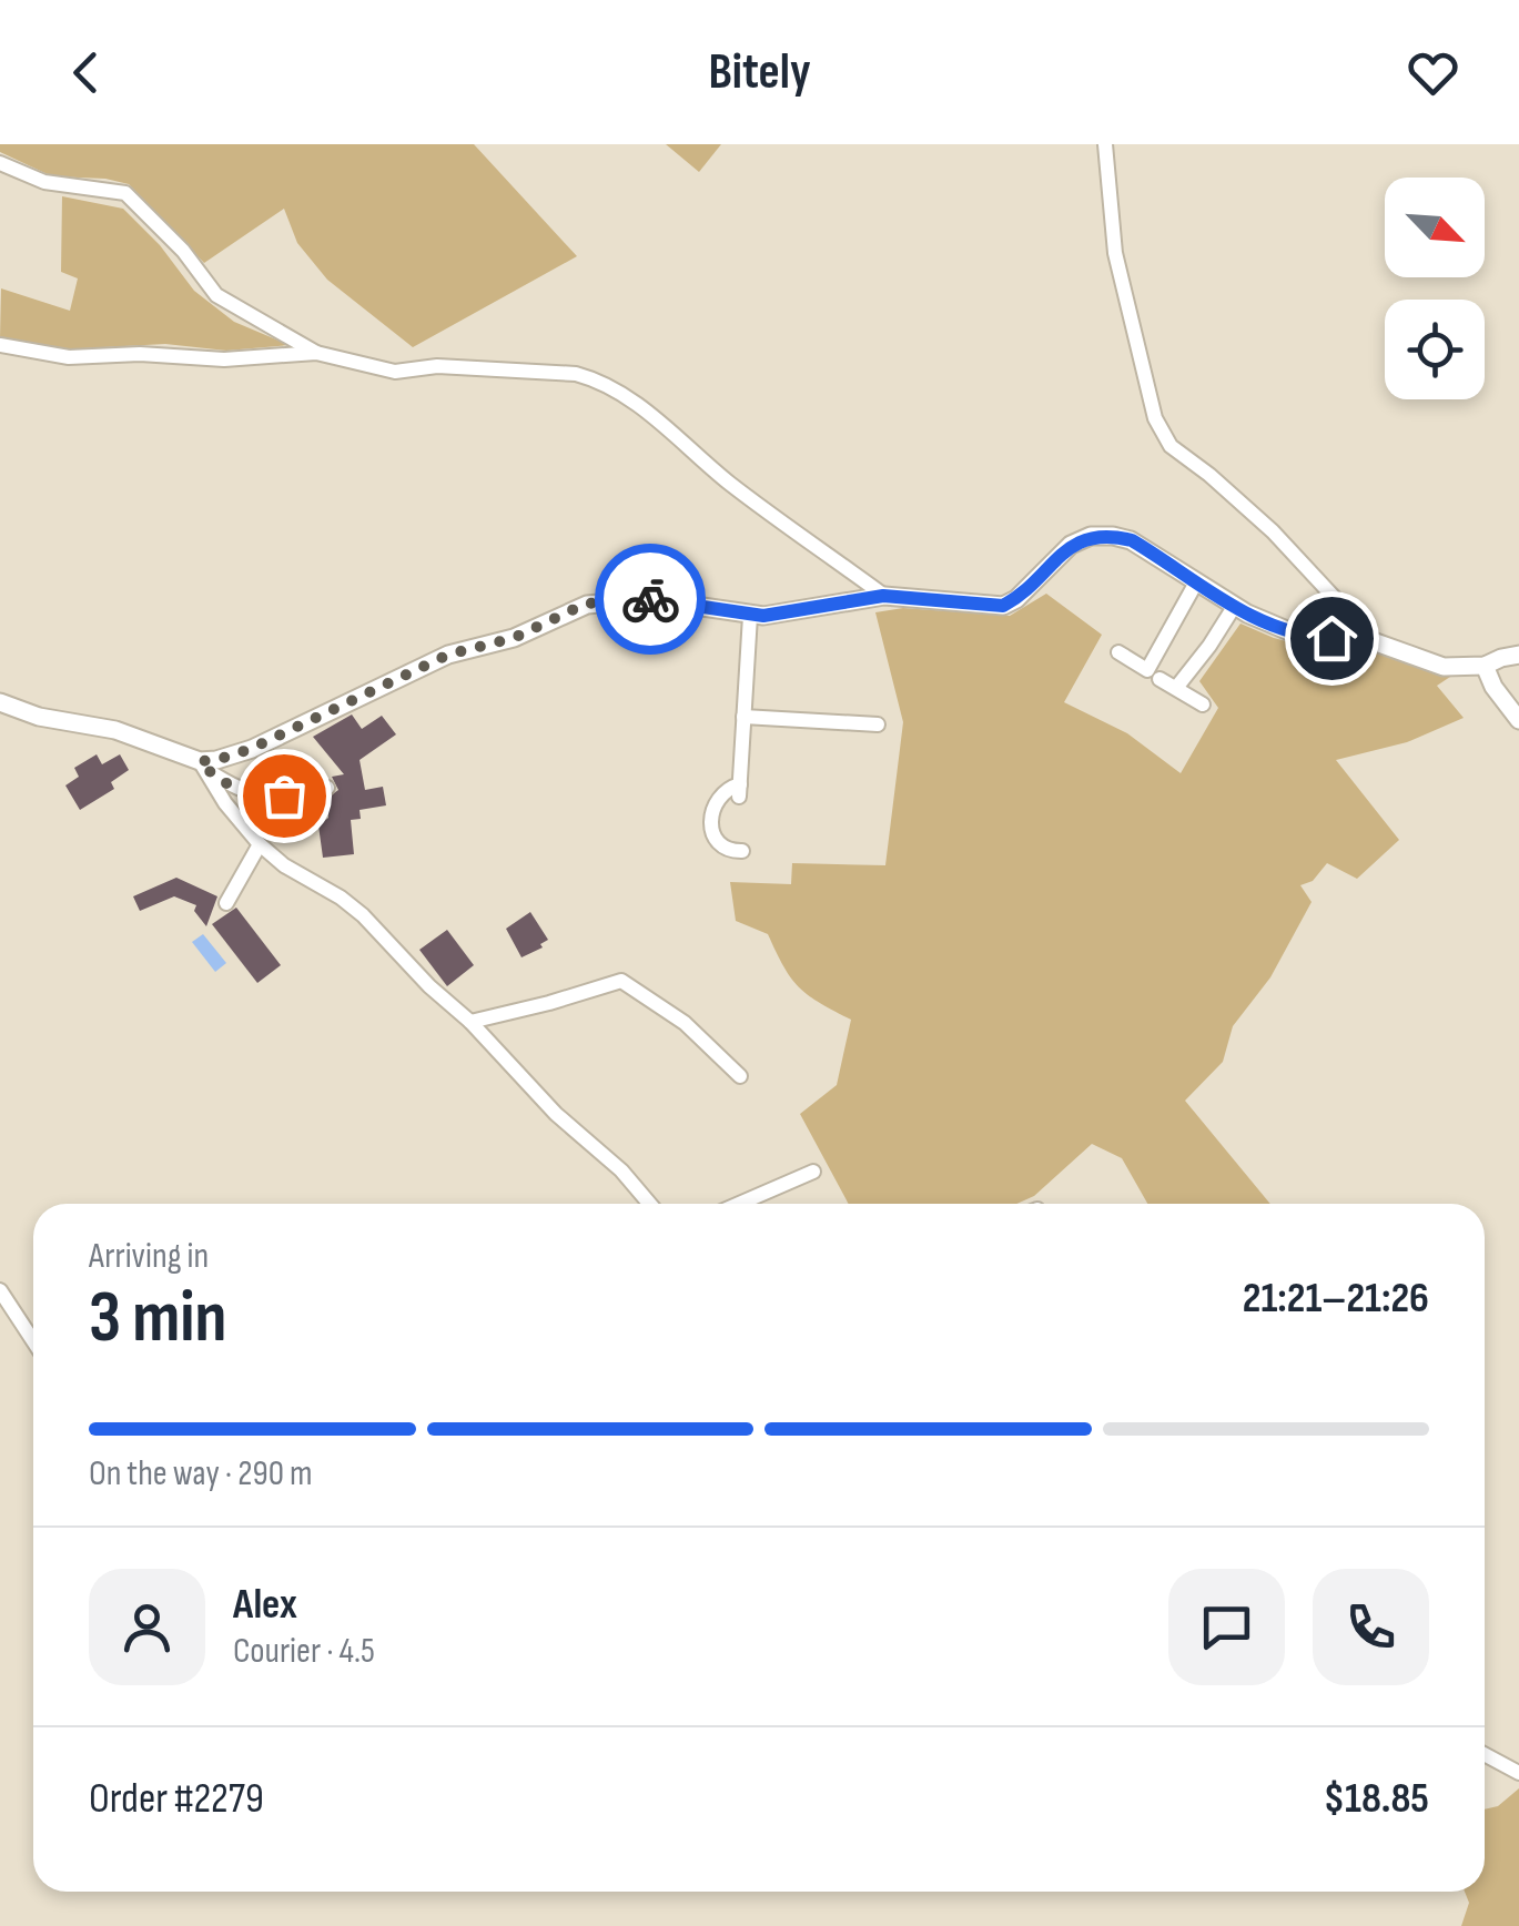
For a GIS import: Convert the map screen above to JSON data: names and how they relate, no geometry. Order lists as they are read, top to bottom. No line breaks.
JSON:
{"north":"bottom right","page":{"header":"Bitely","heading":["3 min","Arriving in","21:21–21:26"],"panel":["Alex","Courier · 4.5","Order #2279","$18.85"],"bar":"On the way · 290 m"}}
